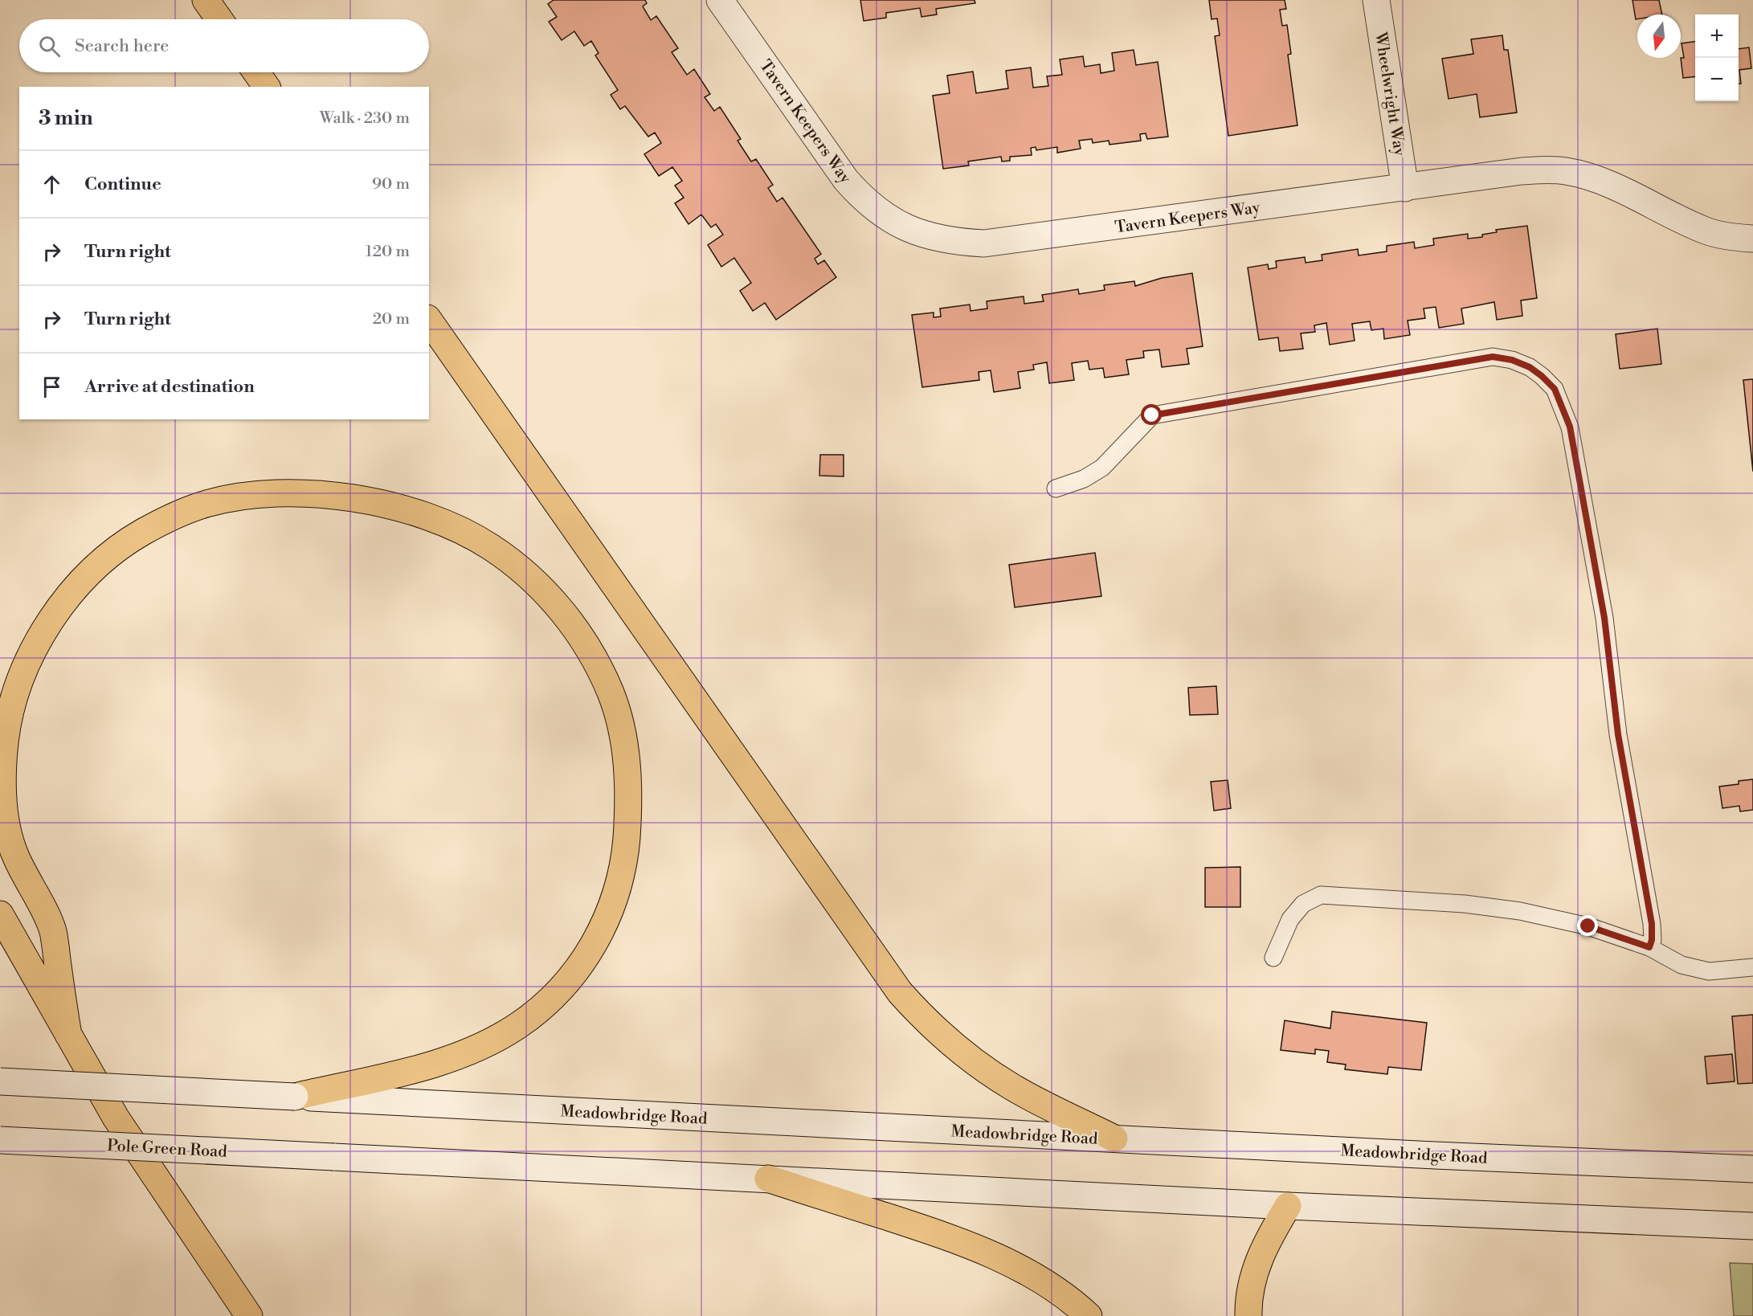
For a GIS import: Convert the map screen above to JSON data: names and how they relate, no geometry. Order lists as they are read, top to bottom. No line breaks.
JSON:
{"streets":{"main road":["Wheelwright Way","Tavern Keepers Way","Meadowbridge Road","Pole Green Road"]},"crossings":[["Wheelwright Way","Tavern Keepers Way"]],"north":"bottom","page":{"map_buttons":["+","−"],"search":"Search here","heading":["3 min","Walk · 230 m"],"list":[["Continue","90 m"],["Turn right","120 m"],["Turn right","20 m"],"Arrive at destination"]}}
